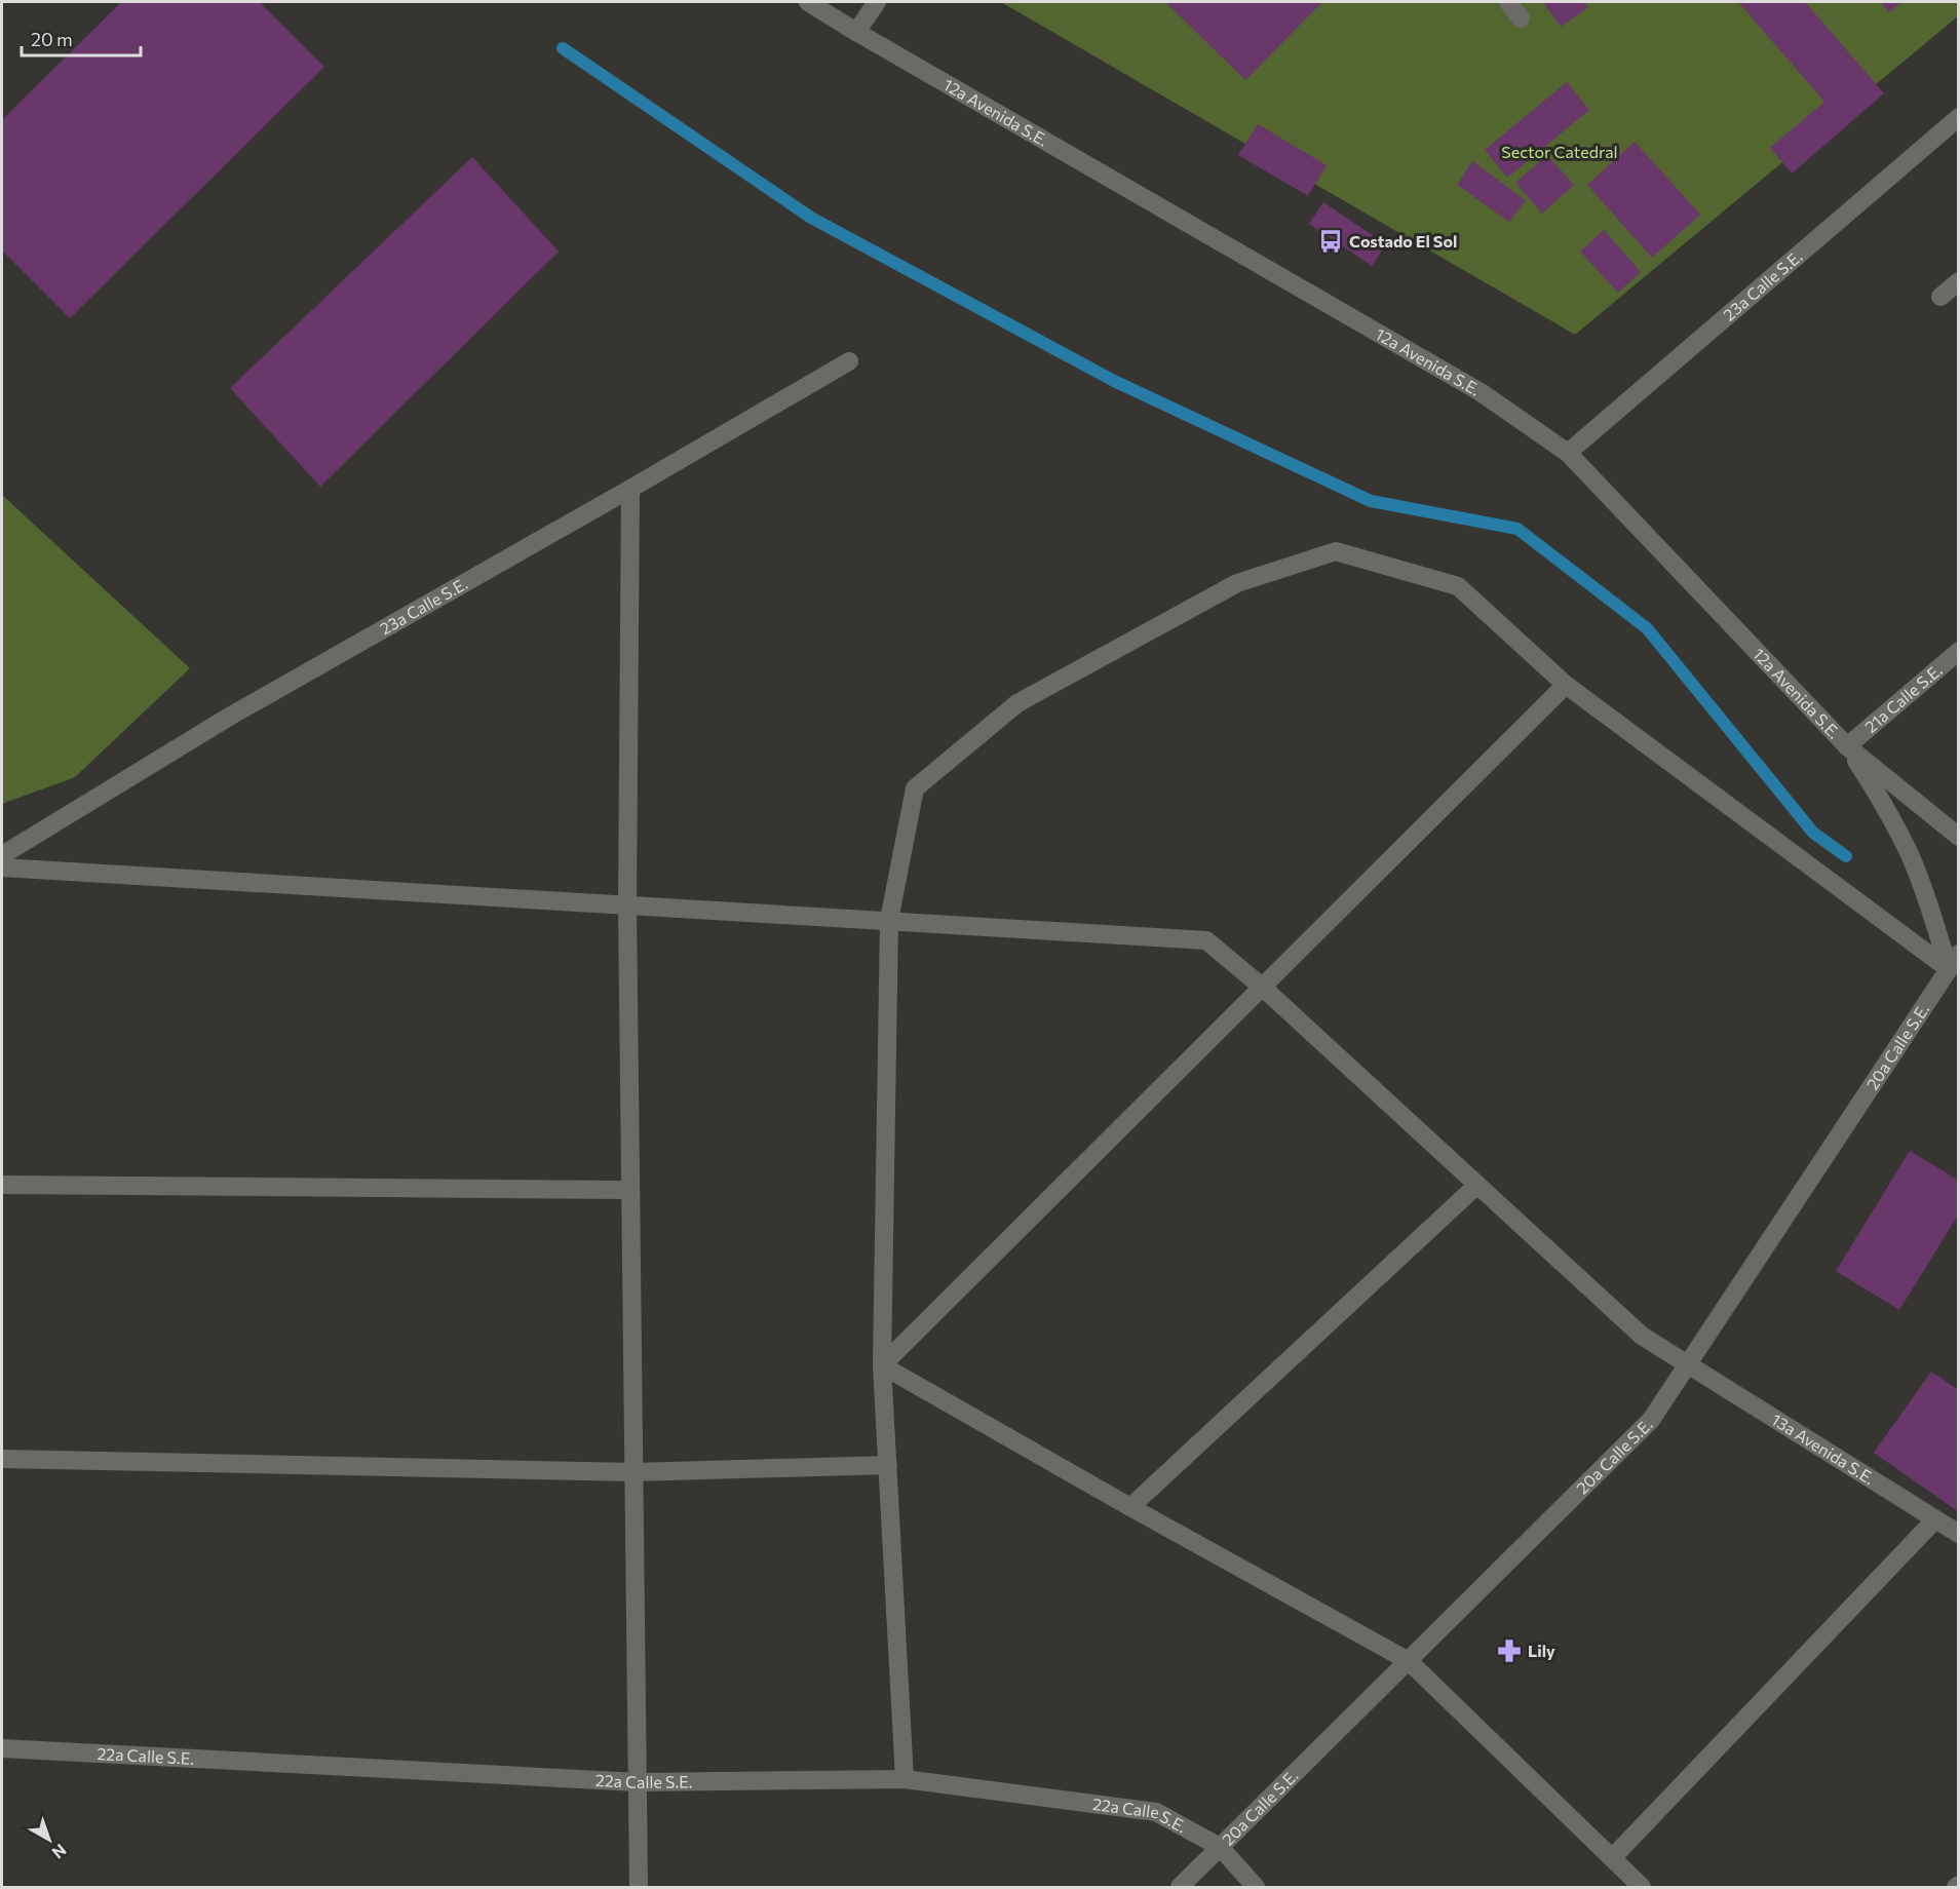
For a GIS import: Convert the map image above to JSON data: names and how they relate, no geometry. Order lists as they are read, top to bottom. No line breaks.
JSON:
{"streets":{"street":["12a Avenida S.E.","23a Calle S.E.","21a Calle S.E.","20a Calle S.E.","13a Avenida S.E.","22a Calle S.E."]},"crossings":[["12a Avenida S.E.","23a Calle S.E."],["12a Avenida S.E.","21a Calle S.E."],["20a Calle S.E.","13a Avenida S.E."],["20a Calle S.E.","22a Calle S.E."]],"parks":["Sector Catedral"],"places":{"bus stop":["Costado El Sol"],"pharmacy":["Lily"]},"scale_bar":"20 m","north":"bottom right"}
